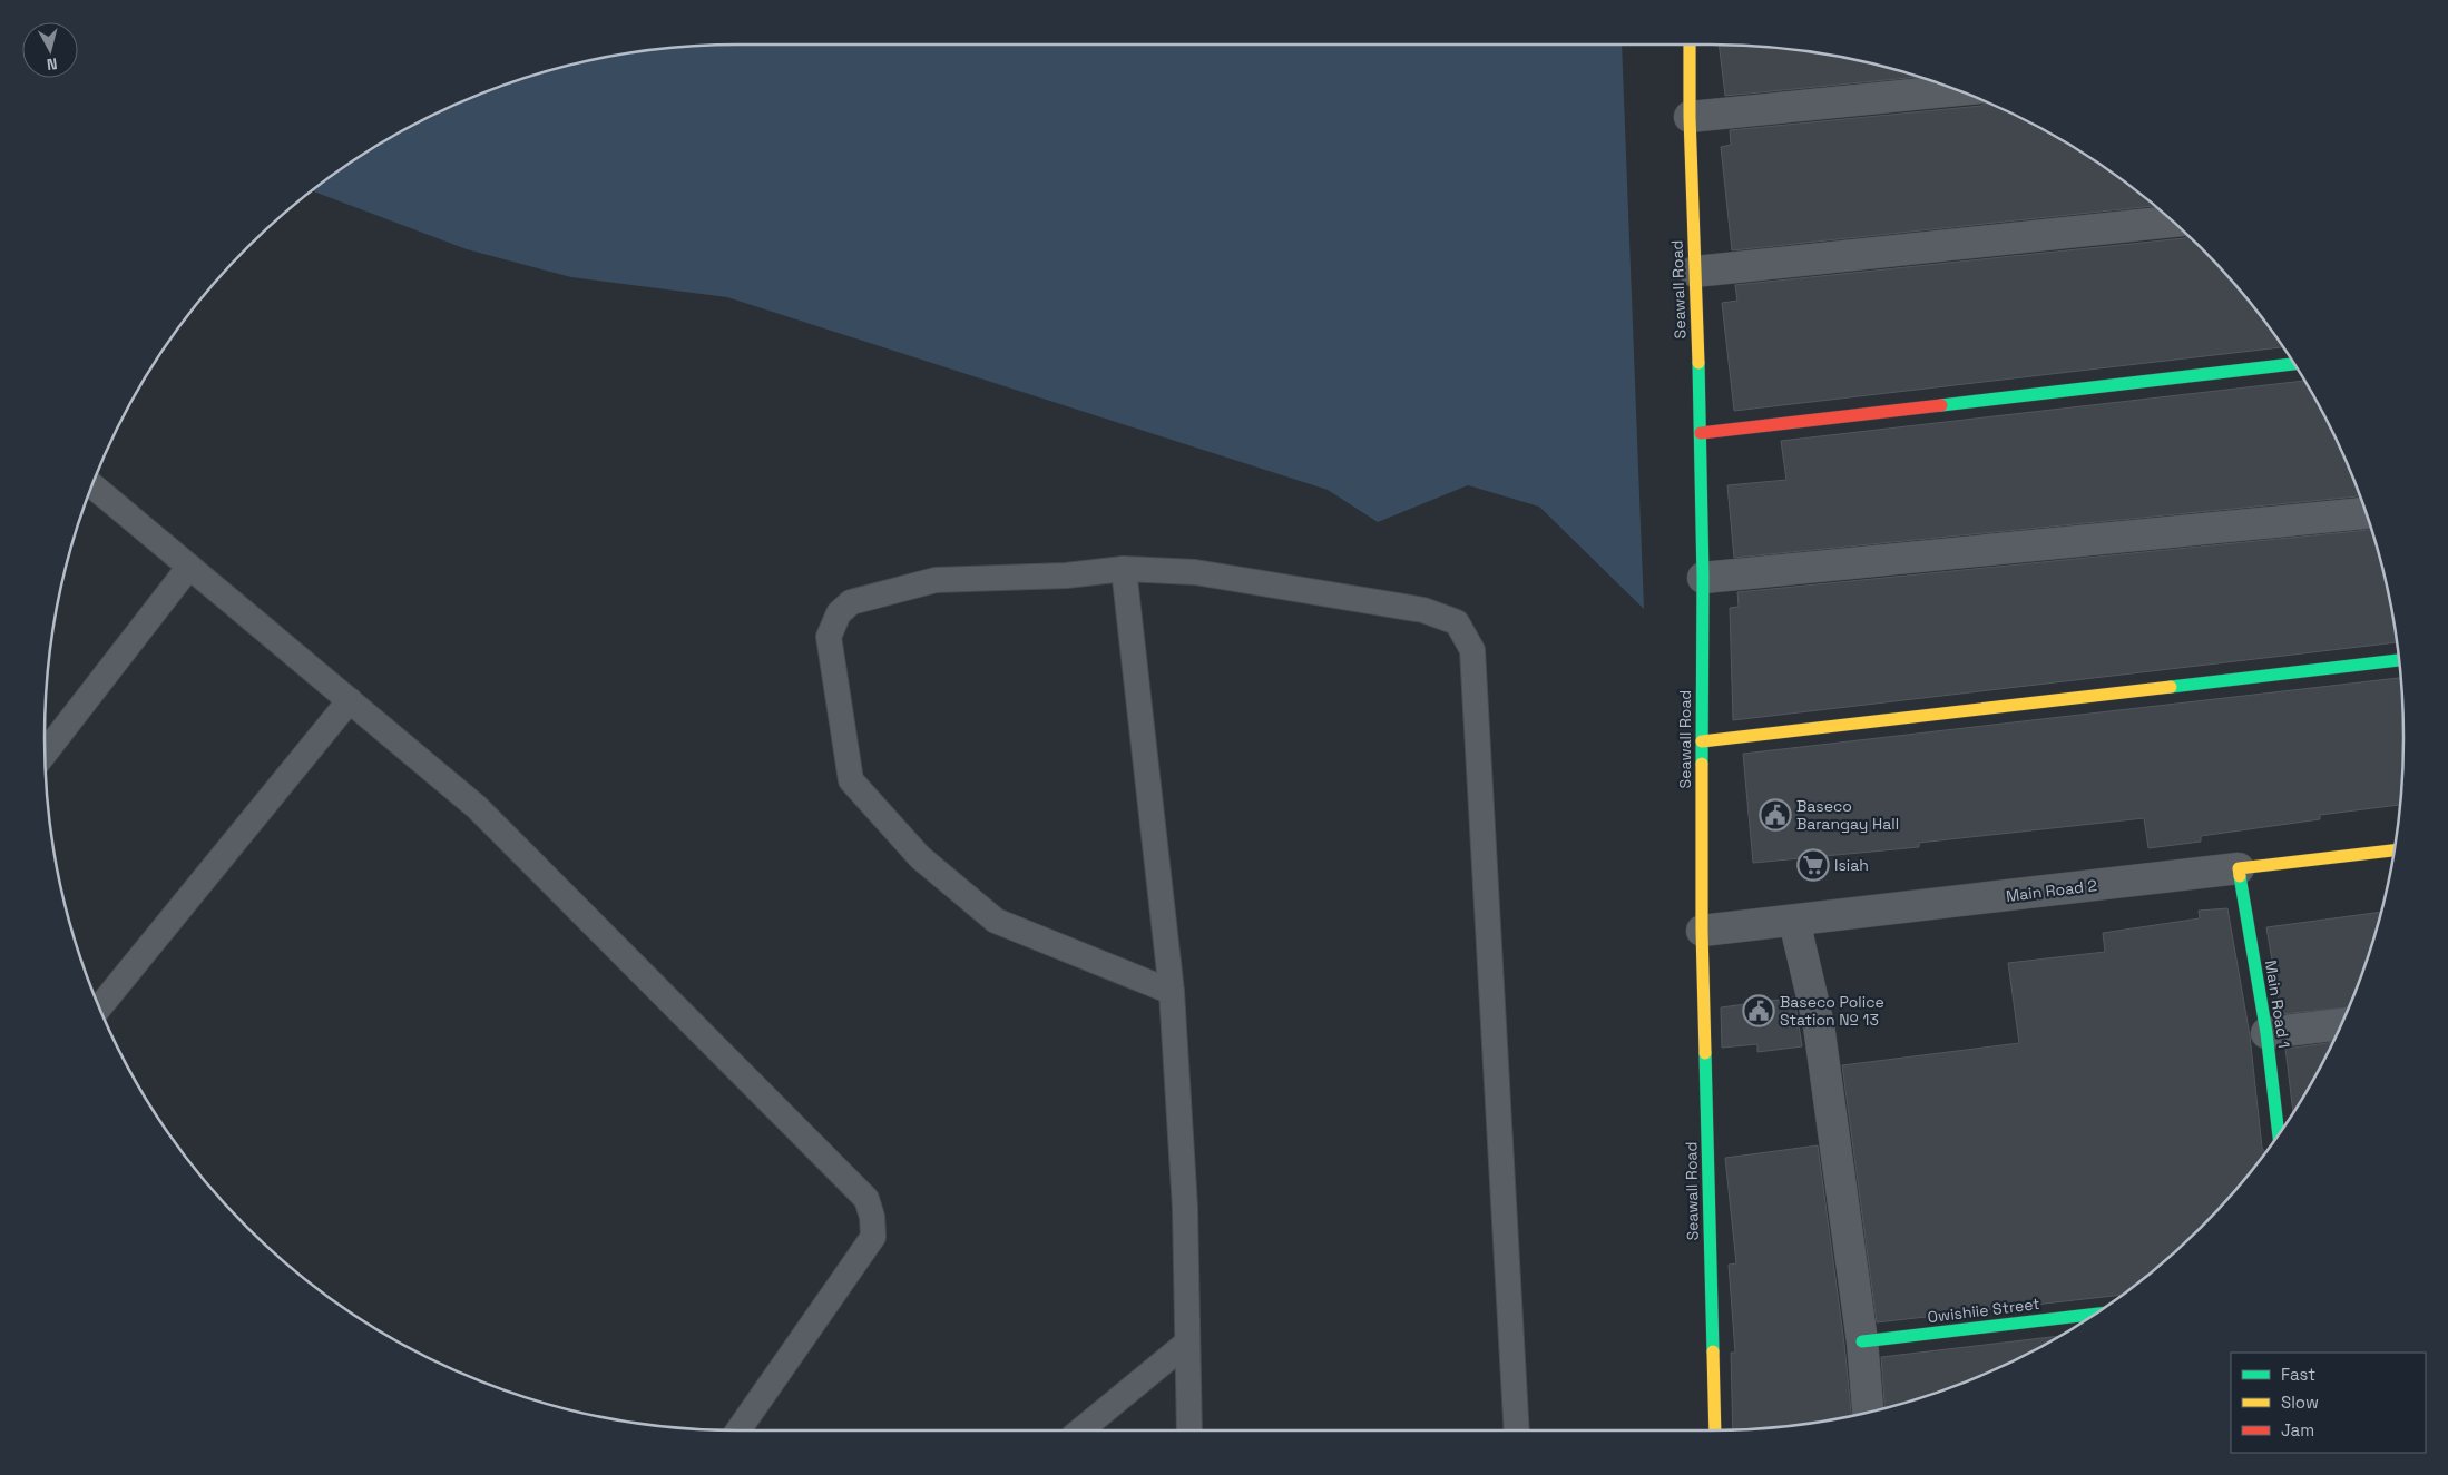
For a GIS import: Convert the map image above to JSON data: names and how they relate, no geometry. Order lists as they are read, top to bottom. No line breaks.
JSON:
{"streets":{"street":["Seawall Road","Main Road 2","Main Road 1","Owishiie Street"]},"crossings":[["Seawall Road","Main Road 2"],["Main Road 2","Main Road 1"]],"places":{"public building":["Baseco Barangay Hall","Baseco Police Station № 13"],"supermarket":["Isiah"]},"legend":["Fast","Slow","Jam"],"north":"bottom"}
